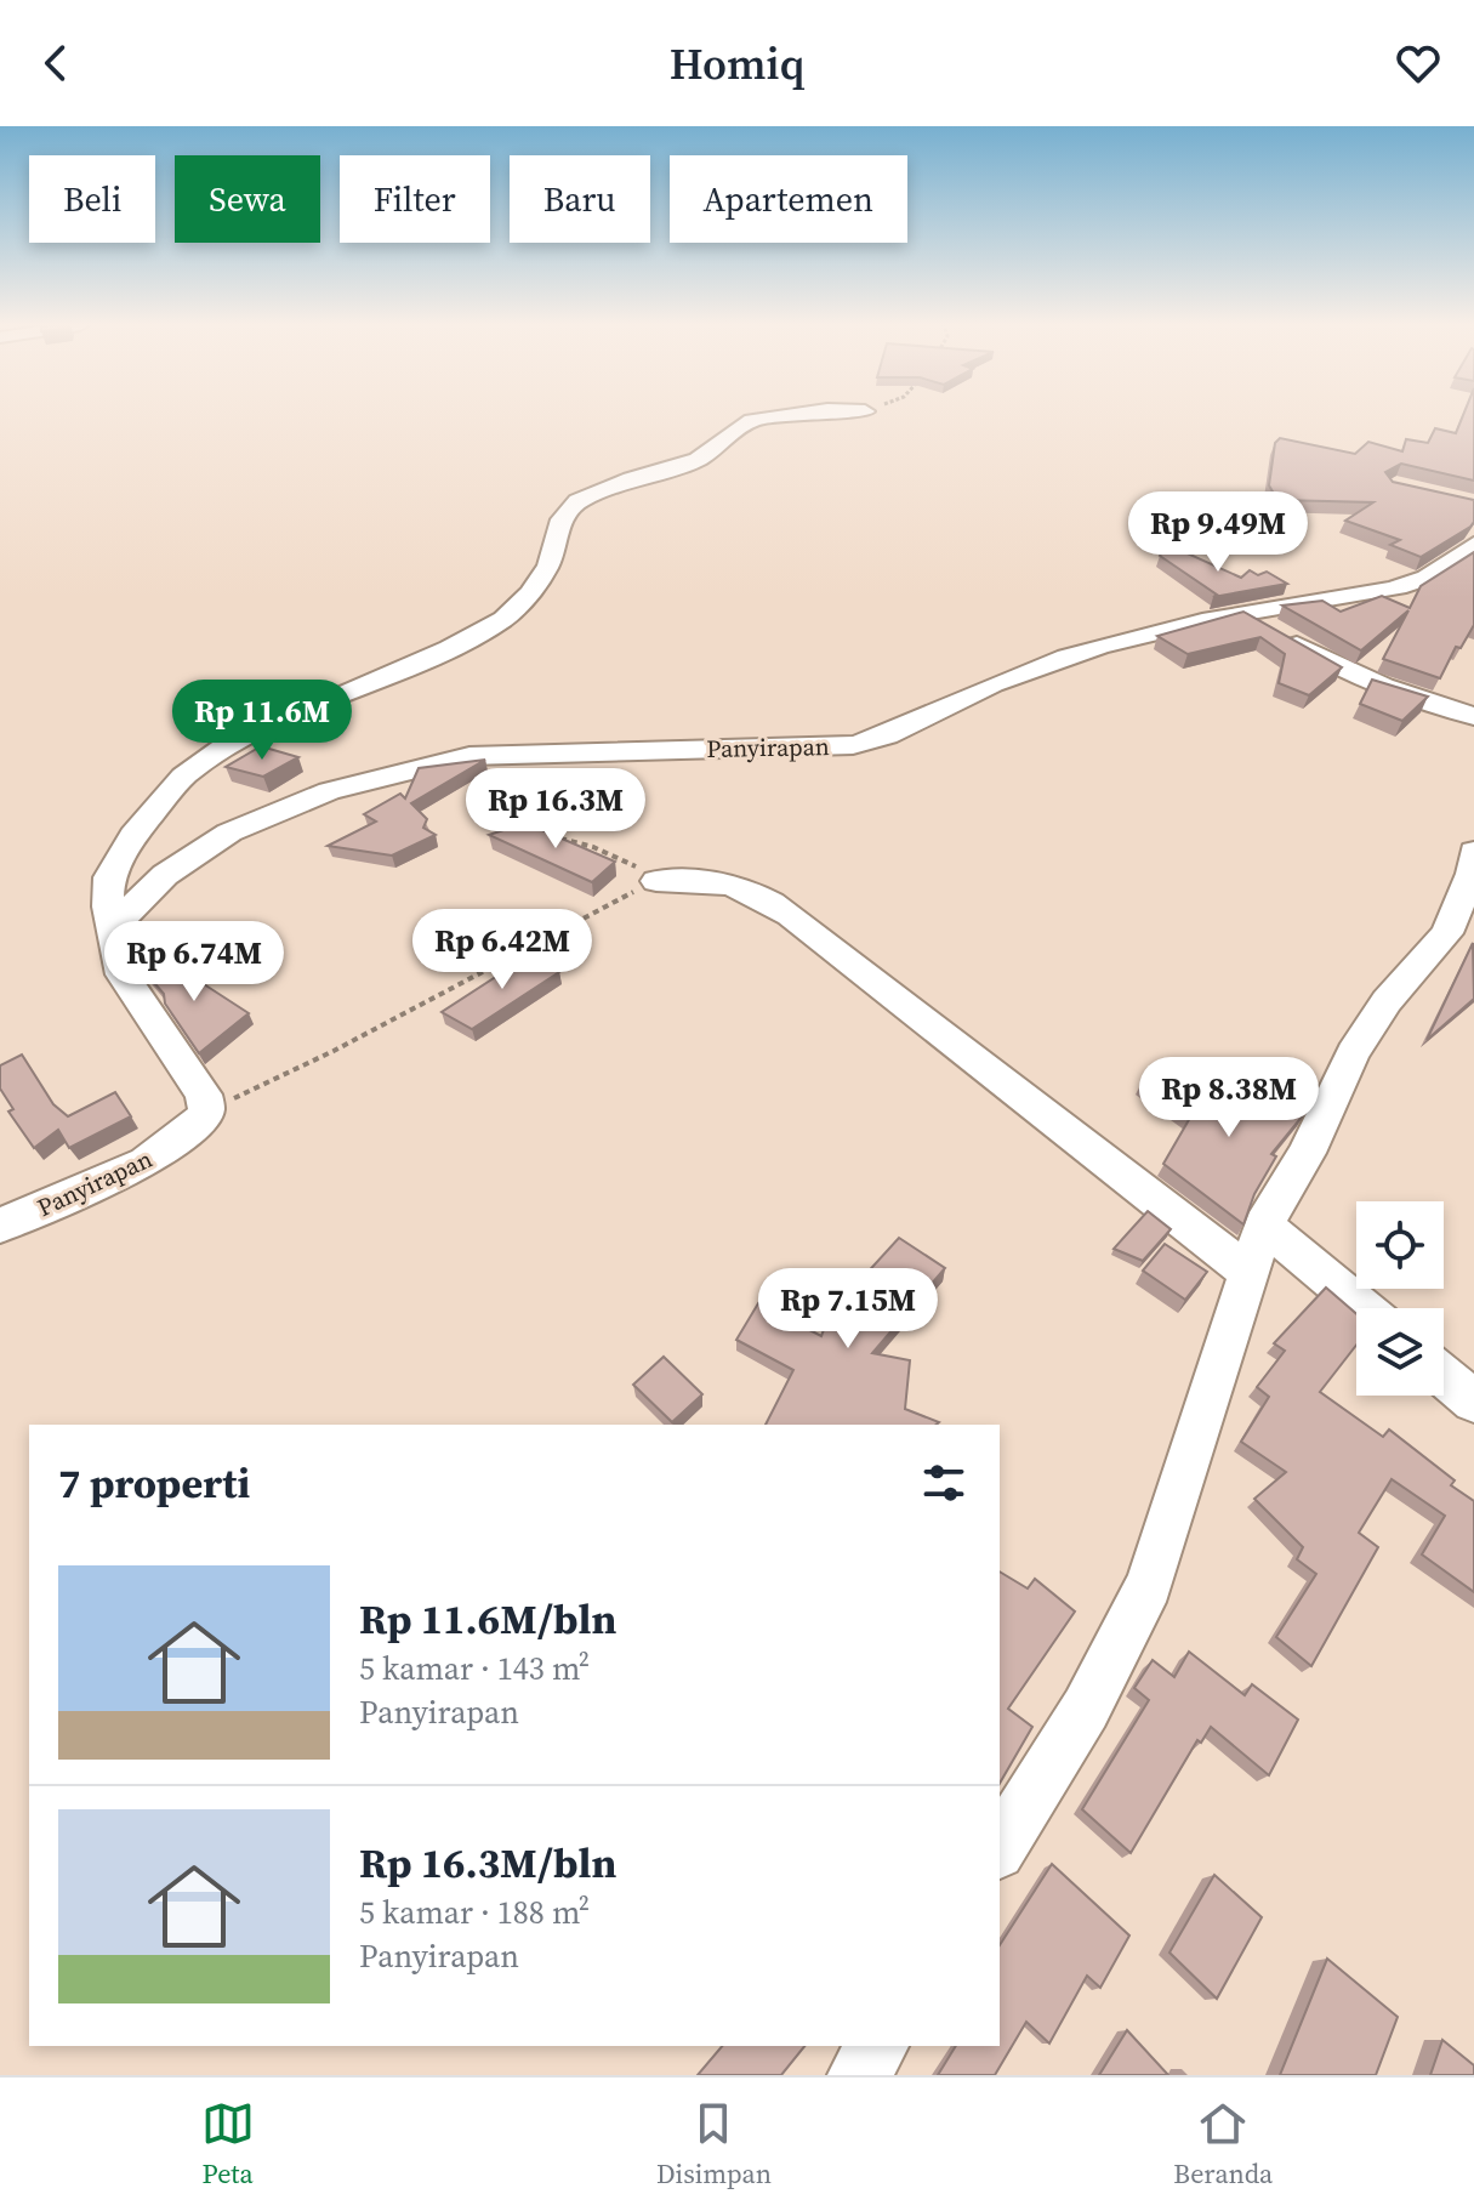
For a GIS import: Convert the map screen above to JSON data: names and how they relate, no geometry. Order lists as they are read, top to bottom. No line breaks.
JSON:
{"streets":{"street":["Panyirapan"]},"page":{"header":"Homiq","chip":["Beli","Sewa","Filter","Baru","Apartemen"],"price":["Rp 9.49M","Rp 11.6M","Rp 16.3M","Rp 6.42M","Rp 6.74M","Rp 8.38M","Rp 7.15M"],"heading":"7 properti","list":[{"name":"Rp 11.6M/bln","note":"5 kamar · 143 m² · Panyirapan"},{"name":"Rp 16.3M/bln","note":"5 kamar · 188 m² · Panyirapan"}],"tabs":["Peta","Disimpan","Beranda"]}}
